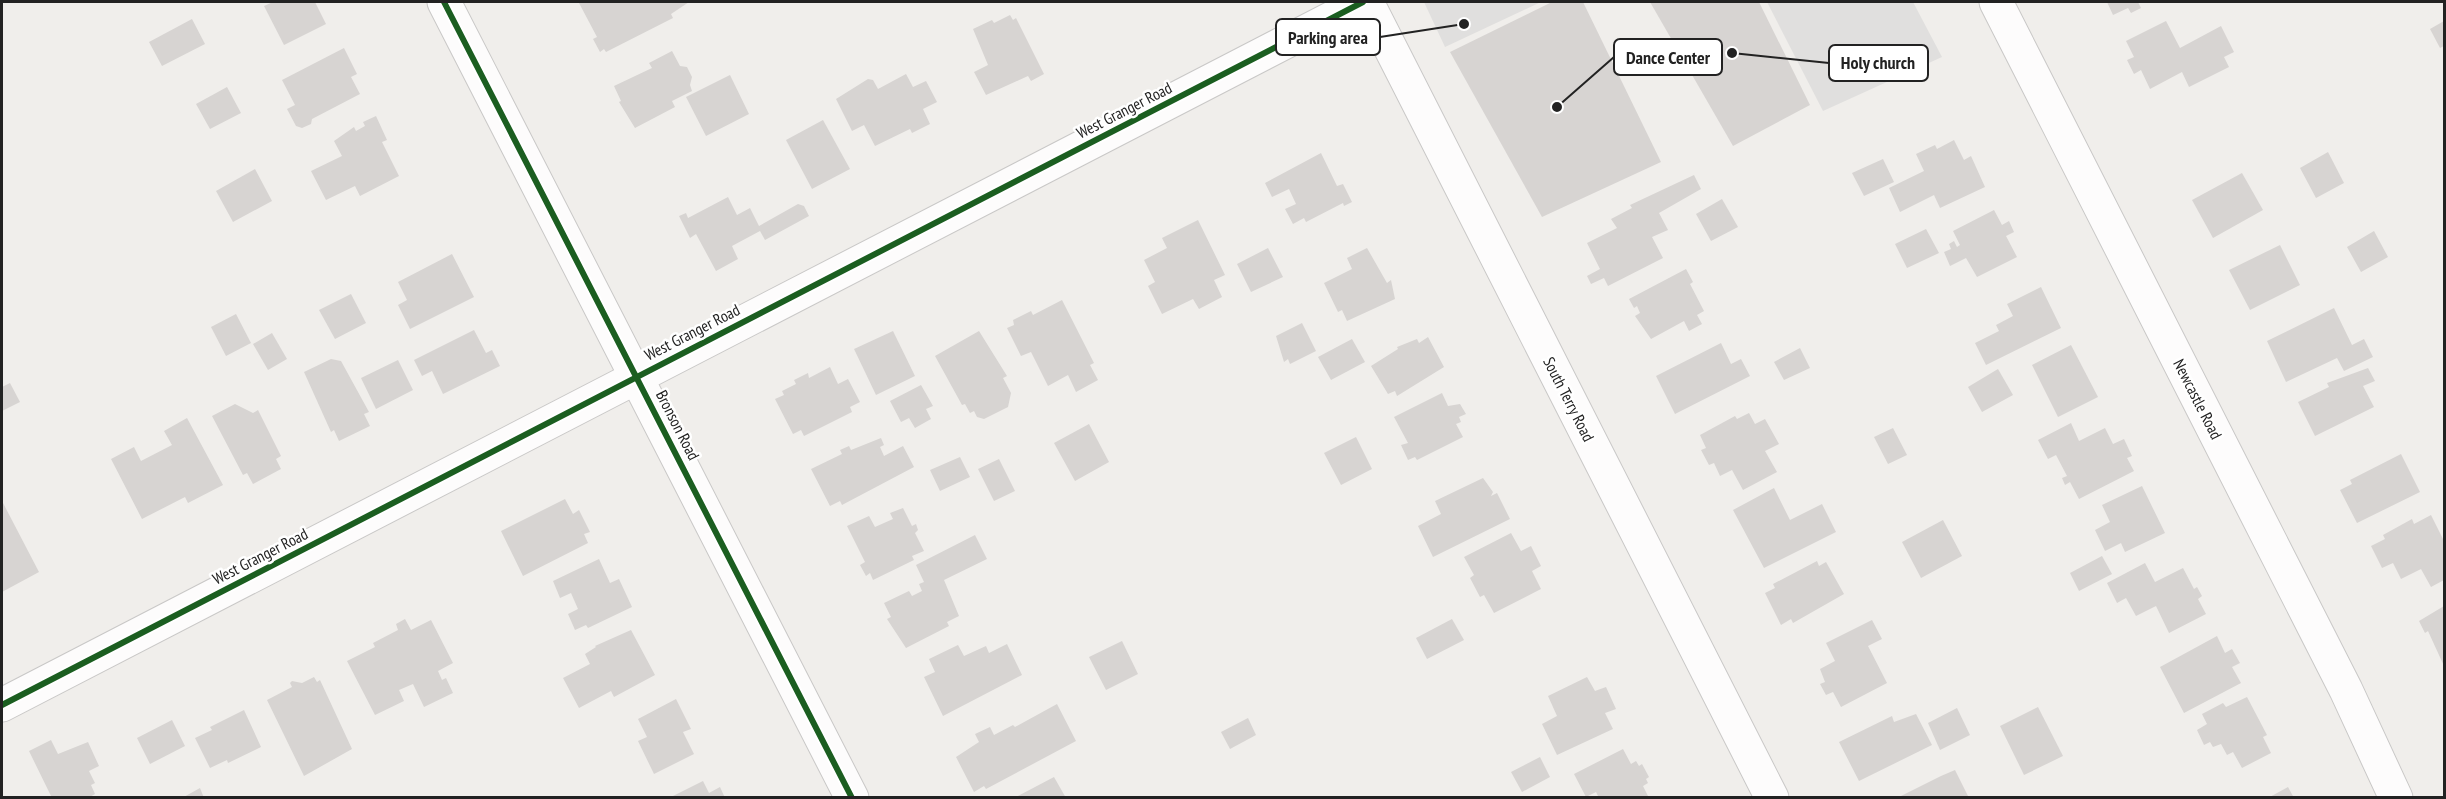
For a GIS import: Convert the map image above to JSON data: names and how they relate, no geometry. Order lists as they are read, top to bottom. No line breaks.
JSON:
{"streets":{"street":["West Granger Road","South Terry Road","Newcastle Road","Bronson Road"]},"crossings":[["West Granger Road","South Terry Road"],["West Granger Road","Bronson Road"]],"places":["Parking area","Holy church","Dance Center"]}
